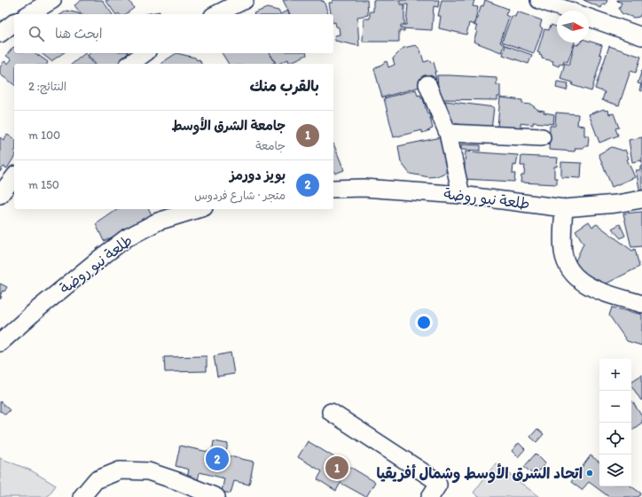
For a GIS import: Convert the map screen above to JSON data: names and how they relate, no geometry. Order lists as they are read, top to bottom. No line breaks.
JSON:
{"streets":{"street":["طلعة نيو روضة"]},"places":["اتحاد الشرق الأوسط وشمال أفريقيا"],"north":"right","page":{"search":"ابحث هنا","heading":["بالقرب منك","النتائج: 2"],"list":[{"mark":"1","name":"جامعة الشرق الأوسط","note":"جامعة","value":"100 m"},{"mark":"2","name":"بويز دورمز","note":"متجر · شارع فردوس","value":"150 m"}],"map_buttons":["+","−"],"pins":["2","1"]}}
